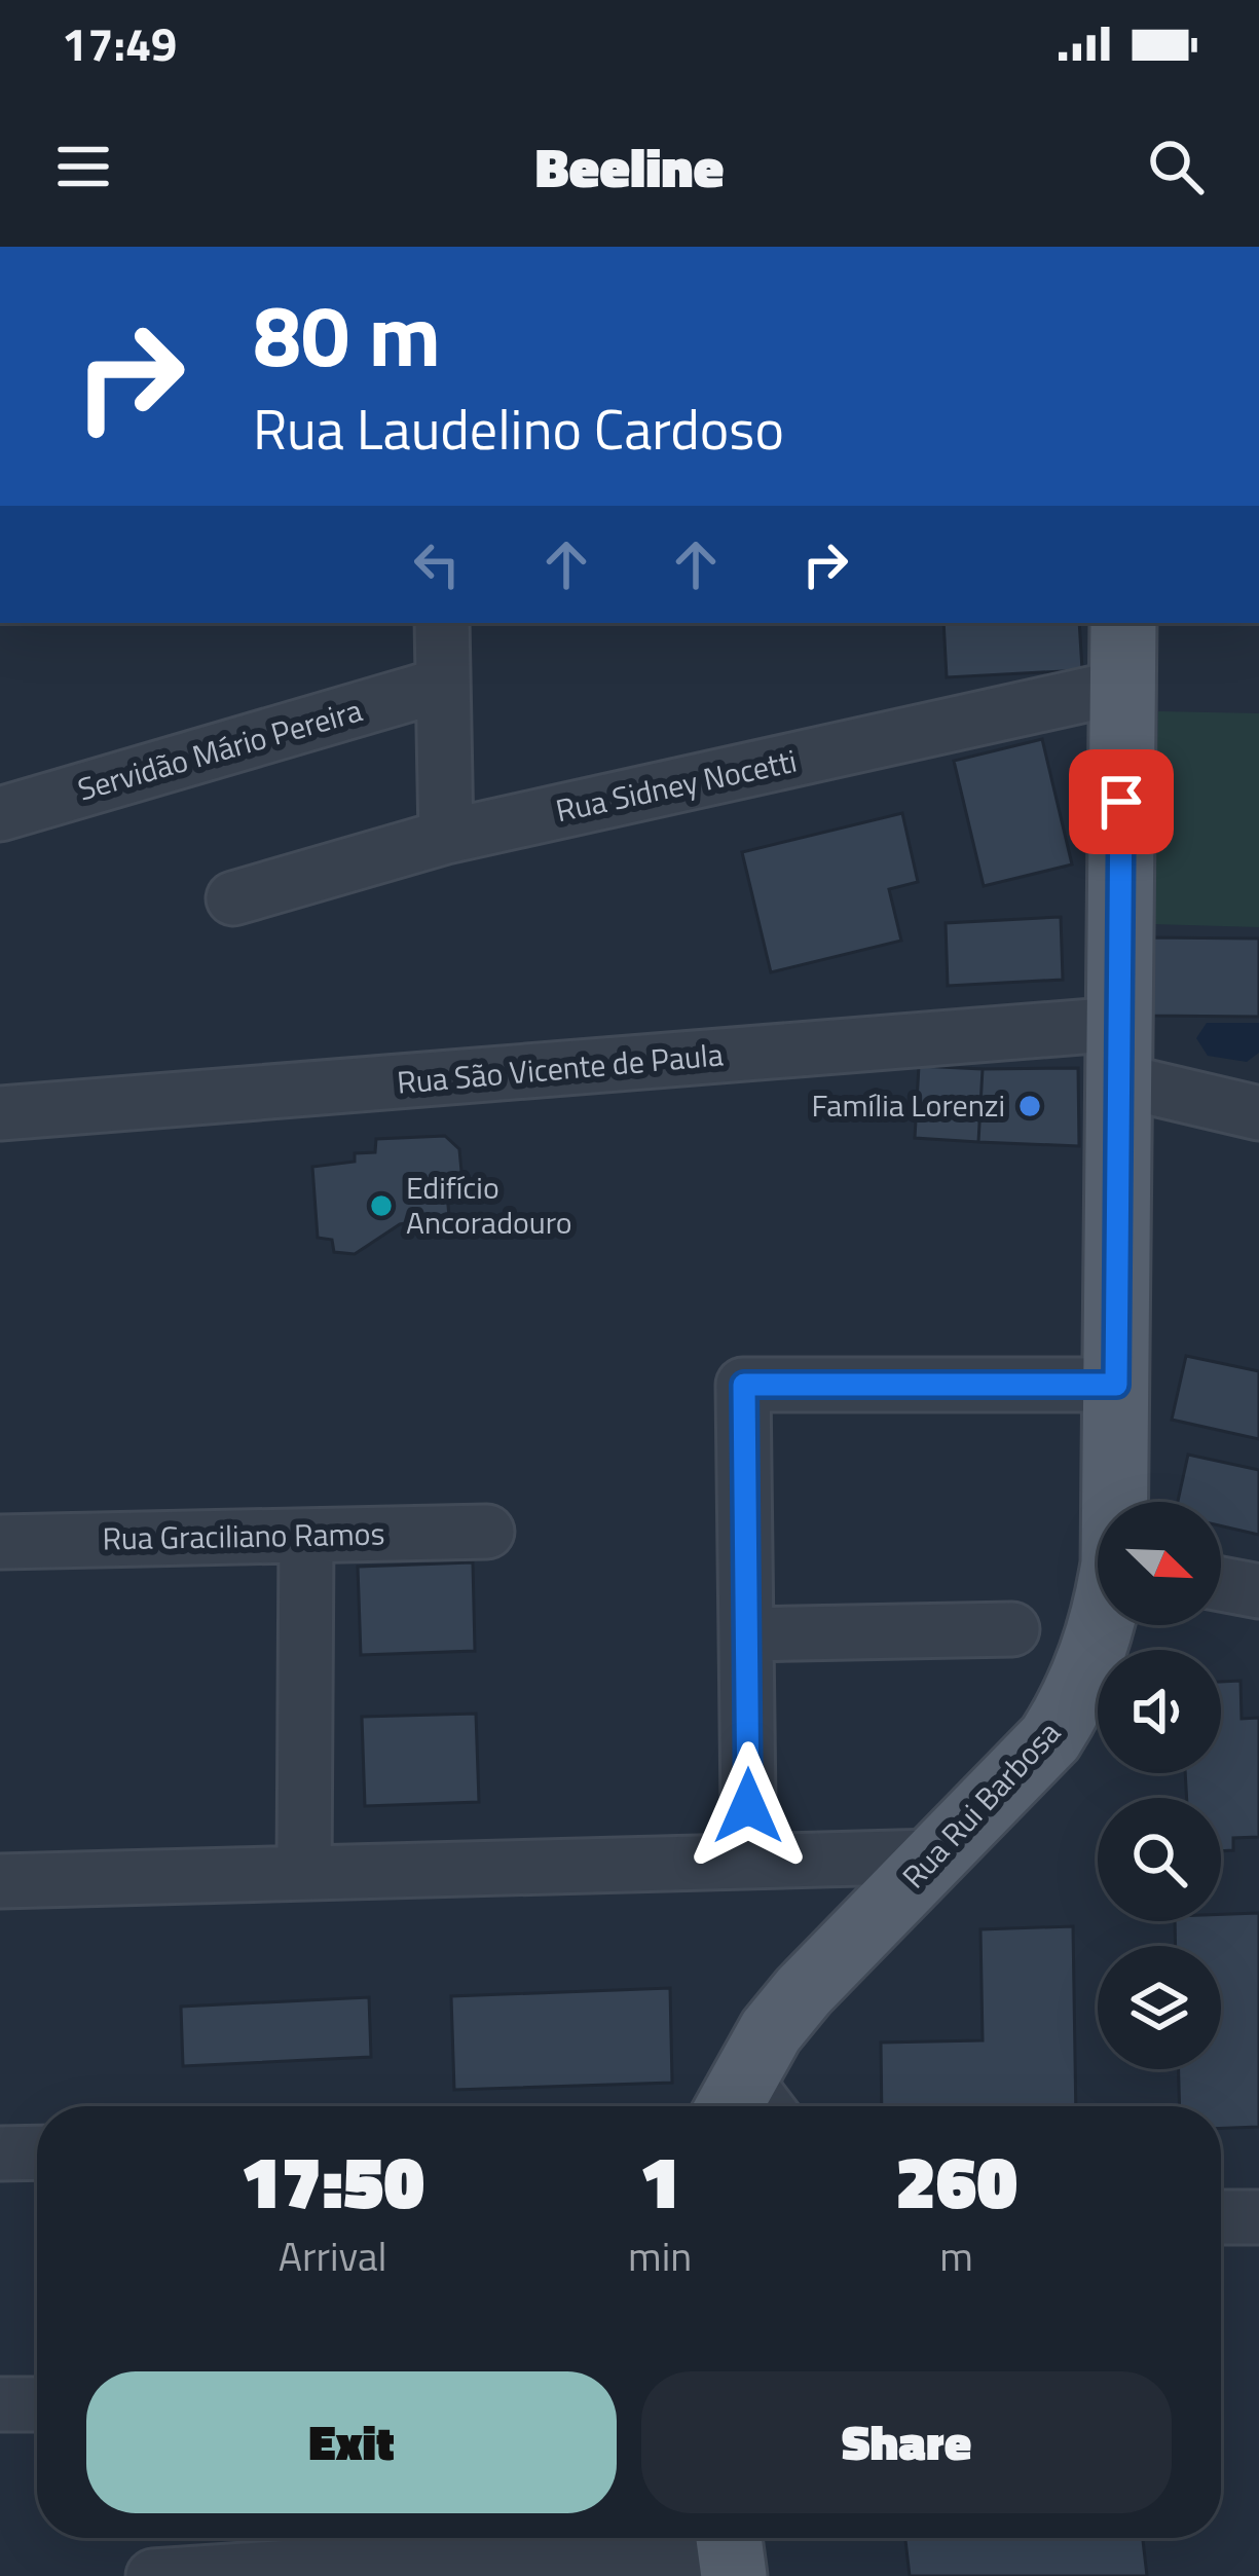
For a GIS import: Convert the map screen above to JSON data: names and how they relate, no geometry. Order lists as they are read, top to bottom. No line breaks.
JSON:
{"streets":{"main road":["Rua Rui Barbosa"],"street":["Servidão Mário Pereira","Rua Sidney Nocetti","Rua São Vicente de Paula","Rua Graciliano Ramos"]},"crossings":[["Rua Sidney Nocetti","Rua Rui Barbosa"],["Rua São Vicente de Paula","Rua Rui Barbosa"]],"places":["Família Lorenzi","Edifício Ancoradouro"],"north":"bottom right","page":{"status":"17:49","header":"Beeline","turn":["80 m","Rua Laudelino Cardoso"],"eta":["17:50","Arrival","1","min","260","m"],"buttons":["Exit","Share"]}}
